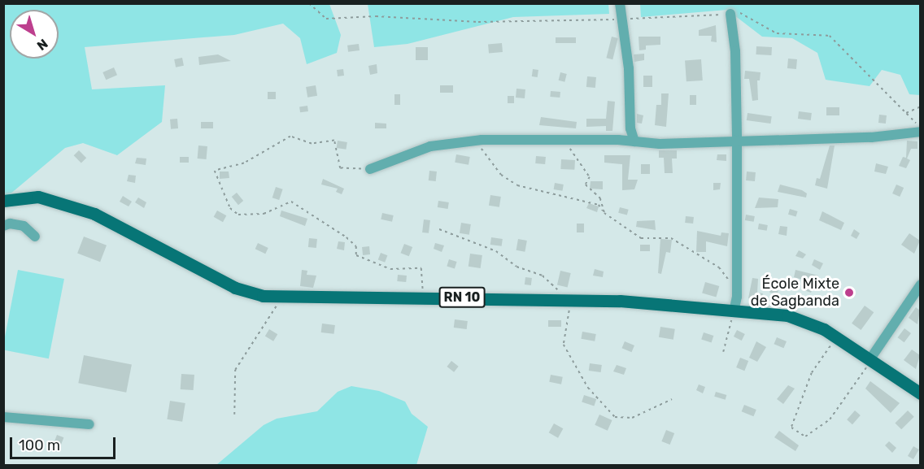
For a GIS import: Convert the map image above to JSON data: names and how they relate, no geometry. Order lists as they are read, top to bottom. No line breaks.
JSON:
{"streets":{"main road":["RN 10"]},"places":["École Mixte de Sagbanda"],"scale_bar":"100 m","north":"bottom right"}
